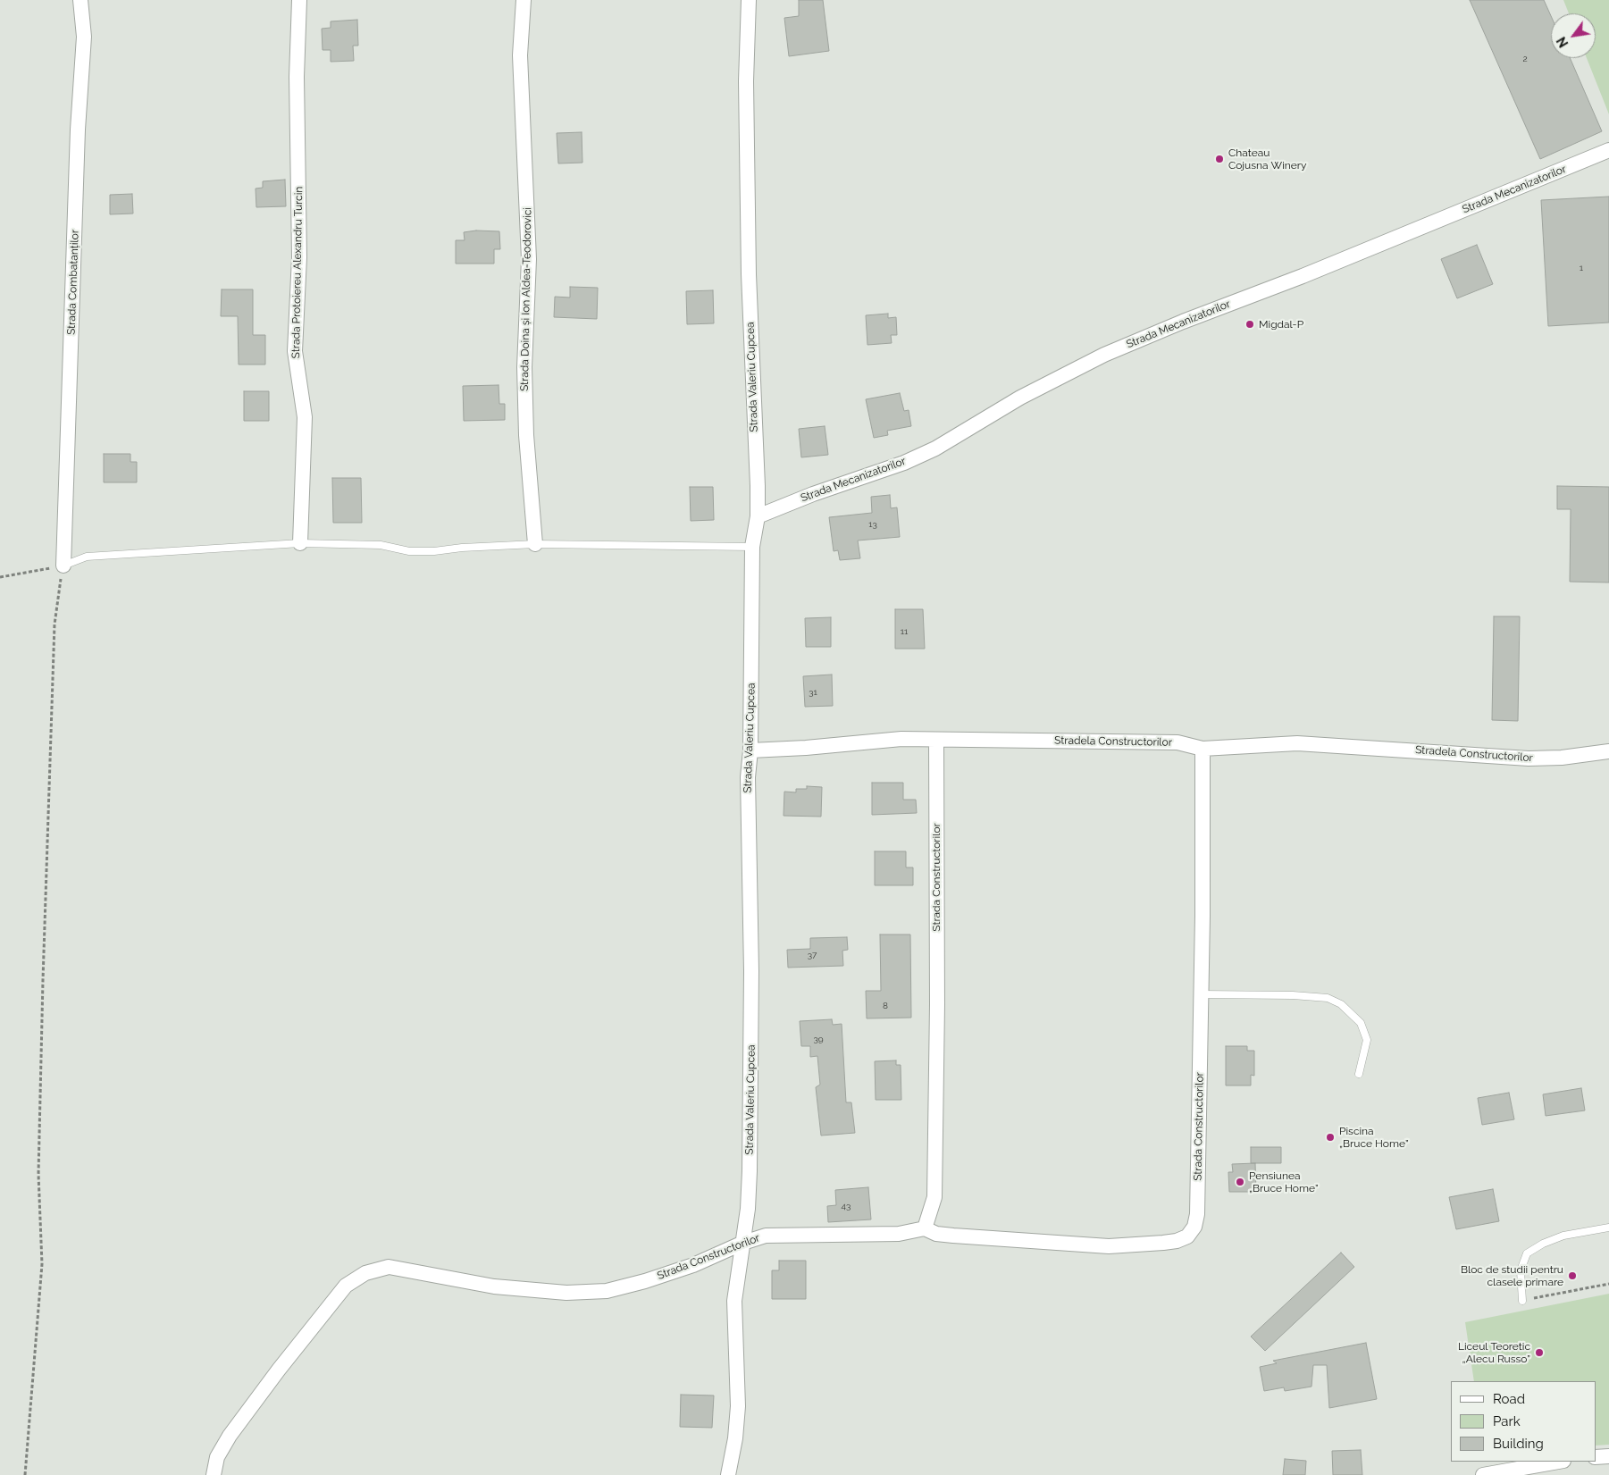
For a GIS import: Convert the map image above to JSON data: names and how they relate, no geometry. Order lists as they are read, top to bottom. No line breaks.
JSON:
{"streets":{"street":["Strada Mecanizatorilor","Strada Protoiereu Alexandru Turcin","Strada Combatanților","Strada Doina și Ion Aldea-Teodorovici","Strada Valeriu Cupcea","Stradela Constructorilor","Strada Constructorilor"]},"crossings":[["Strada Mecanizatorilor","Strada Valeriu Cupcea"],["Strada Valeriu Cupcea","Stradela Constructorilor"],["Strada Valeriu Cupcea","Strada Constructorilor"],["Stradela Constructorilor","Strada Constructorilor"]],"places":["Chateau Cojusna Winery","Migdal-P","Piscina „Bruce Home”","Pensiunea „Bruce Home”","Bloc de studii pentru clasele primare","Liceul Teoretic „Alecu Russo”"],"house_numbers":["2","1","13","11","31","37","8","39","43"],"legend":["Road","Park","Building"],"north":"bottom left"}
